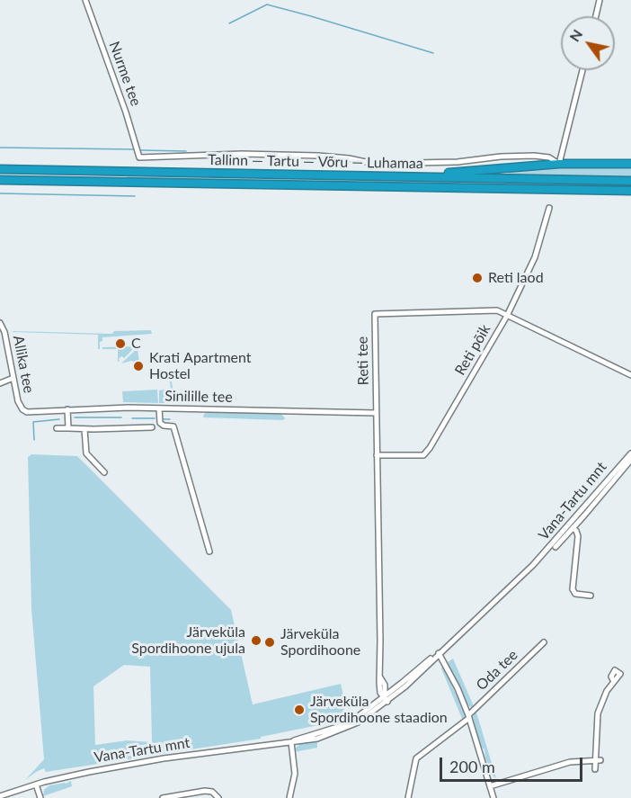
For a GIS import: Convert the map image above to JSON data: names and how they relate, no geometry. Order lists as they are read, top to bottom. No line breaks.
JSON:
{"streets":{"highway":["Tallinn — Tartu — Võru — Luhamaa"],"street":["Nurme tee","Reti põik","Reti tee","Allika tee","Sinilille tee","Vana-Tartu mnt","Oda tee"]},"crossings":[["Reti põik","Reti tee"],["Reti tee","Sinilille tee"],["Reti tee","Vana-Tartu mnt"],["Allika tee","Sinilille tee"]],"places":["Reti laod","C","Krati Apartment Hostel","Järveküla Spordihoone ujula","Järveküla Spordihoone","Järveküla Spordihoone staadion"],"scale_bar":"200 m","north":"top left"}
